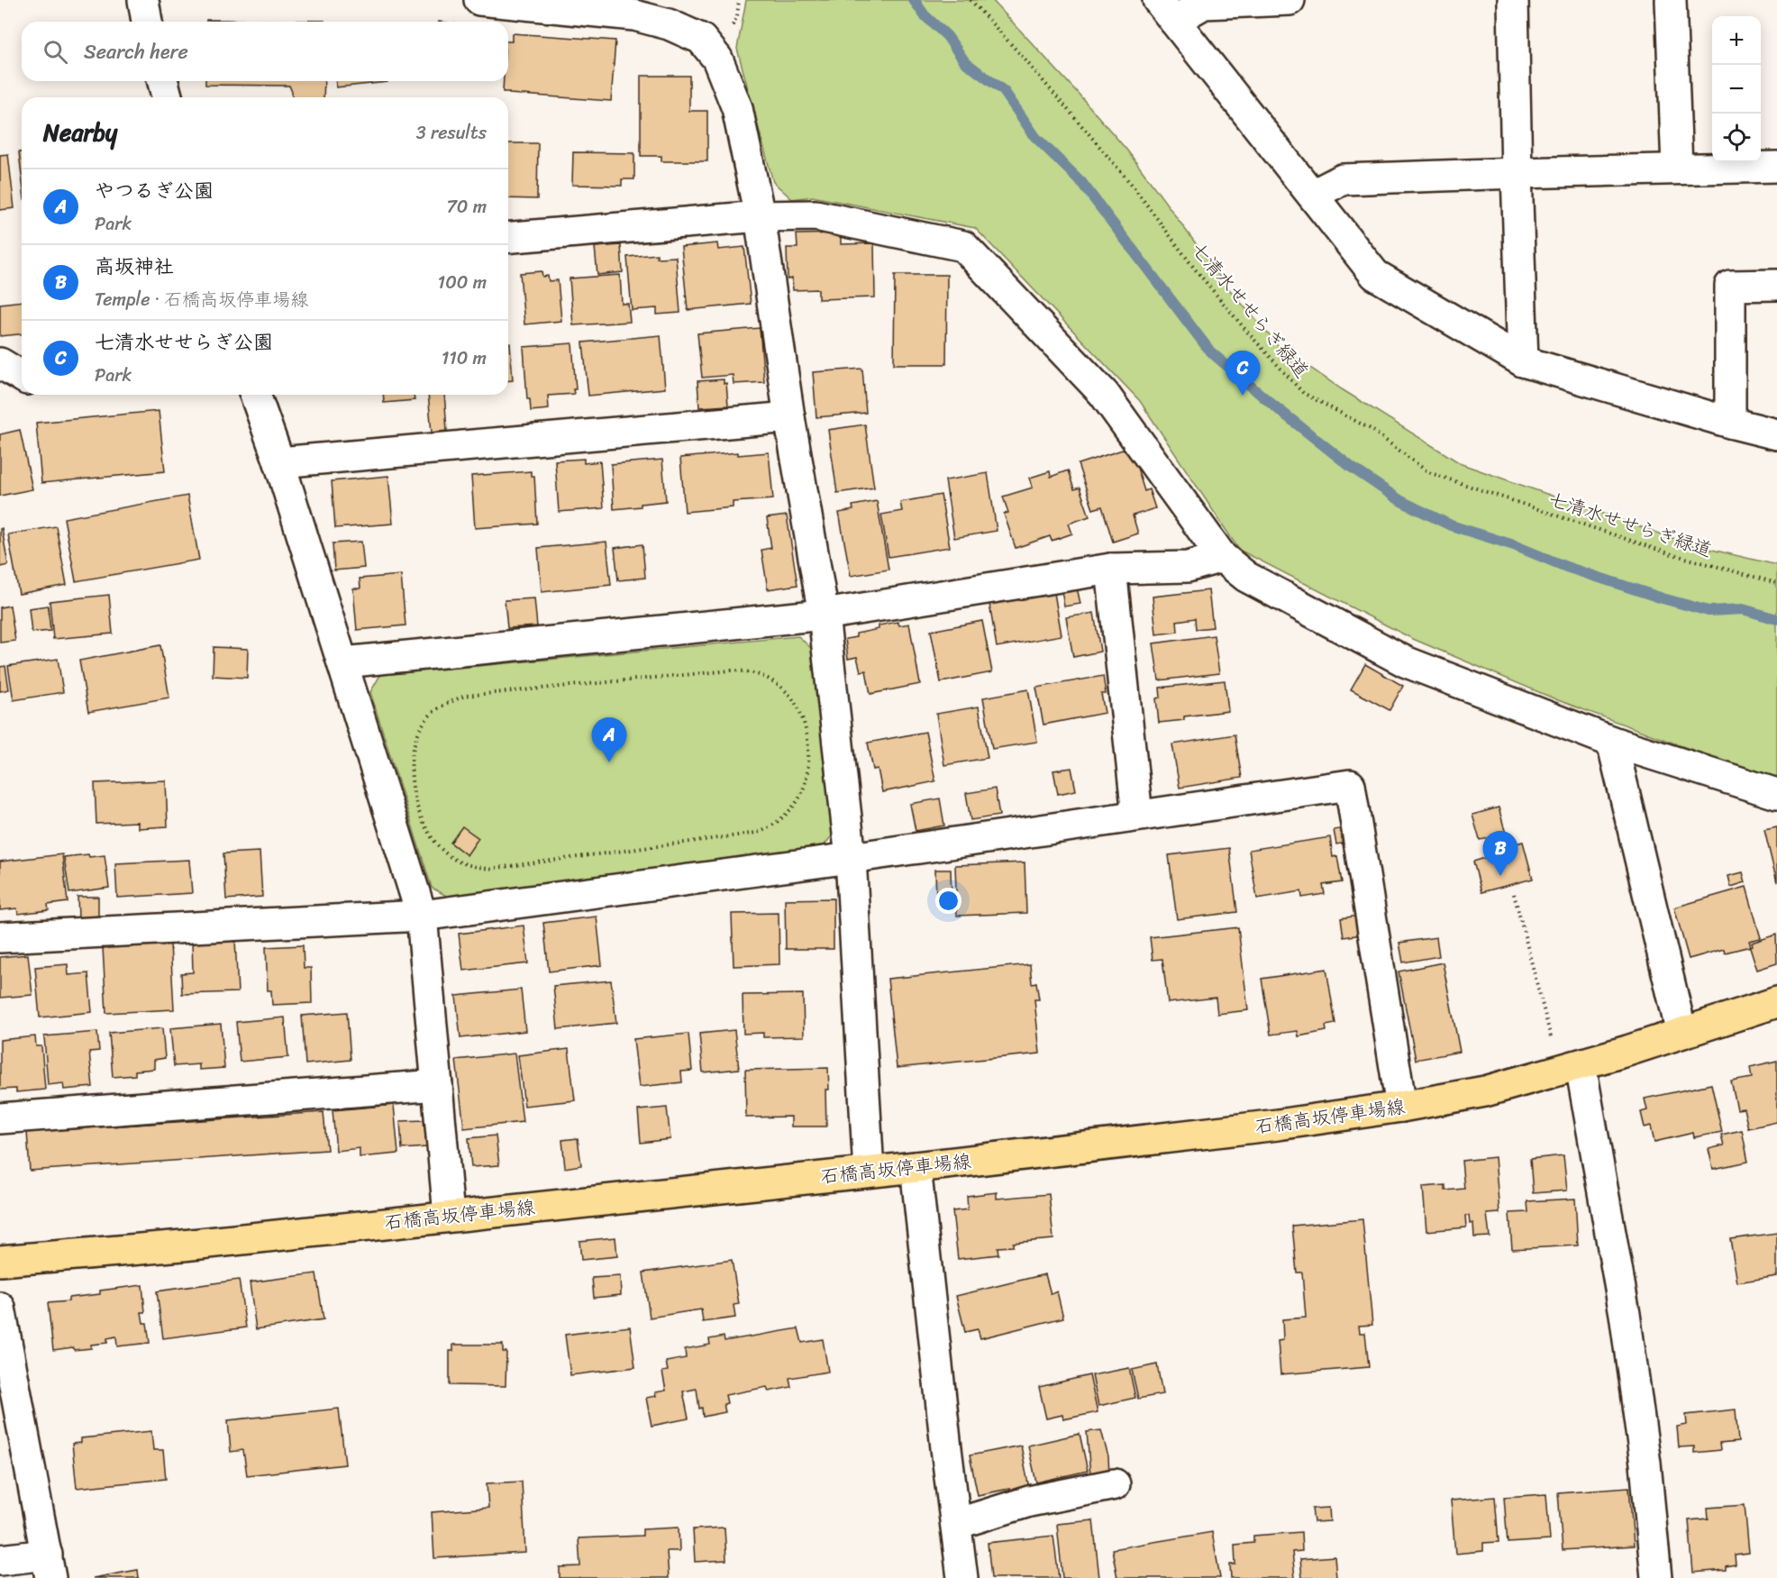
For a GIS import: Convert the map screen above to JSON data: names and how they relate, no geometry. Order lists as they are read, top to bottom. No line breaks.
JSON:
{"streets":{"main road":["石橋高坂停車場線"],"path":["七清水せせらぎ緑道"]},"page":{"map_buttons":["+","−"],"search":"Search here","heading":["Nearby","3 results"],"list":[{"mark":"A","name":"やつるぎ公園","note":"Park","value":"70 m"},{"mark":"B","name":"高坂神社","note":"Temple · 石橋高坂停車場線","value":"100 m"},{"mark":"C","name":"七清水せせらぎ公園","note":"Park","value":"110 m"}],"pins":["C","A","B"]}}
